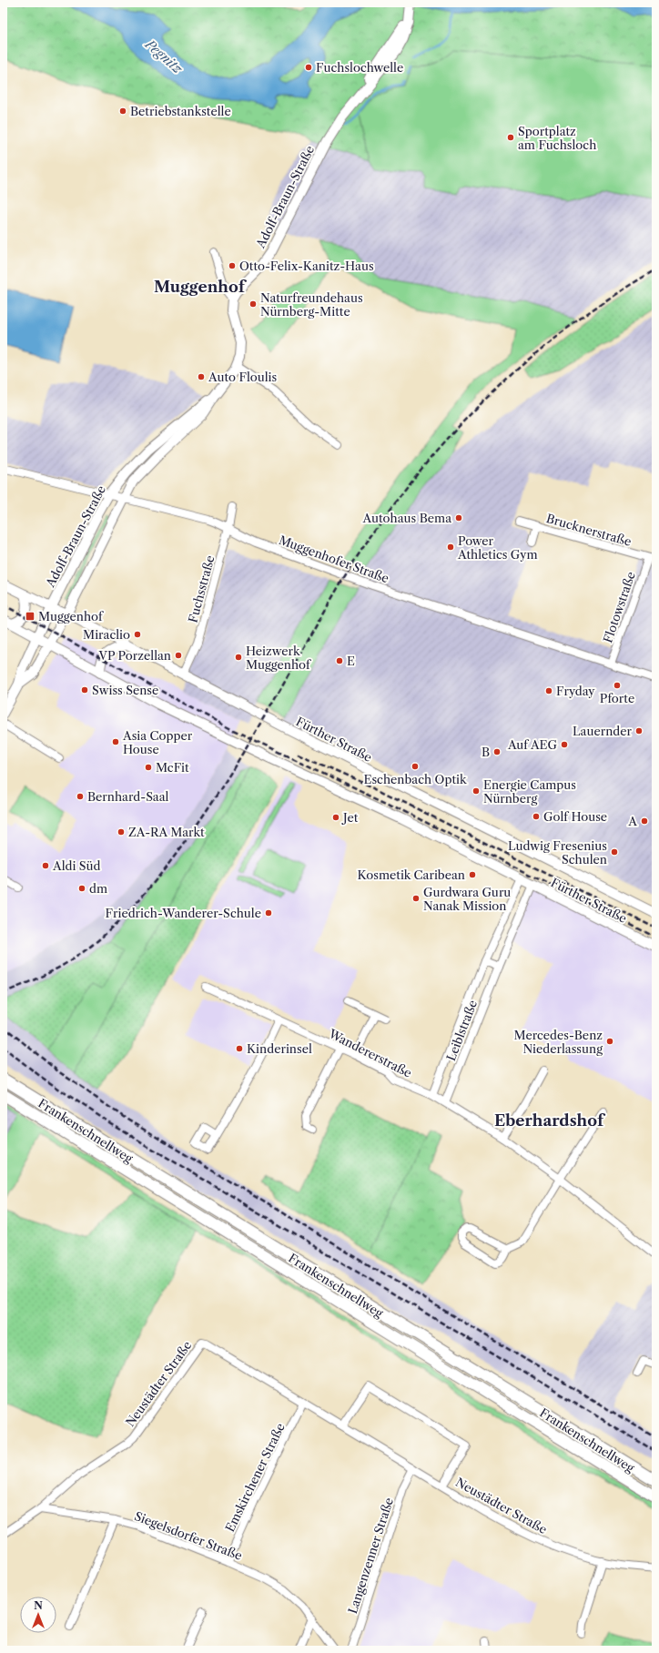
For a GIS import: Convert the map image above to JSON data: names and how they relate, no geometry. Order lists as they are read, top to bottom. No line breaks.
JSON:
{"streets":{"highway":["Frankenschnellweg"],"main road":["Adolf-Braun-Straße","Fürther Straße"],"street":["Brucknerstraße","Muggenhofer Straße","Fuchsstraße","Flotowstraße","Leiblstraße","Wandererstraße","Neustädter Straße","Emskirchener Straße","Siegelsdorfer Straße","Langenzenner Straße"]},"crossings":[["Adolf-Braun-Straße","Muggenhofer Straße"],["Adolf-Braun-Straße","Fürther Straße"],["Brucknerstraße","Flotowstraße"],["Muggenhofer Straße","Fuchsstraße"],["Muggenhofer Straße","Flotowstraße"],["Fuchsstraße","Fürther Straße"],["Fürther Straße","Leiblstraße"],["Leiblstraße","Wandererstraße"],["Neustädter Straße","Emskirchener Straße"],["Neustädter Straße","Siegelsdorfer Straße"],["Neustädter Straße","Langenzenner Straße"],["Emskirchener Straße","Siegelsdorfer Straße"]],"districts":["Muggenhof","Eberhardshof"],"water":["Pegnitz"],"places":{"other":["Fuchslochwelle","Betriebstankstelle","Sportplatz am Fuchsloch","Otto-Felix-Kanitz-Haus","Naturfreundehaus Nürnberg-Mitte","Auto Floulis","Autohaus Bema","Power Athletics Gym","Miraclio","VP Porzellan","Heizwerk Muggenhof","E","Pforte","Swiss Sense","Fryday","Lauernder","Asia Copper House","Auf AEG","B","Eschenbach Optik","McFit","Energie Campus Nürnberg","Bernhard-Saal","Golf House","Jet","A","ZA-RA Markt","Ludwig Fresenius Schulen","Aldi Süd","Kosmetik Caribean","dm","Gurdwara Guru Nanak Mission","Friedrich-Wanderer-Schule","Mercedes-Benz Niederlassung","Kinderinsel"],"transit":["Muggenhof"]},"north":"top"}
